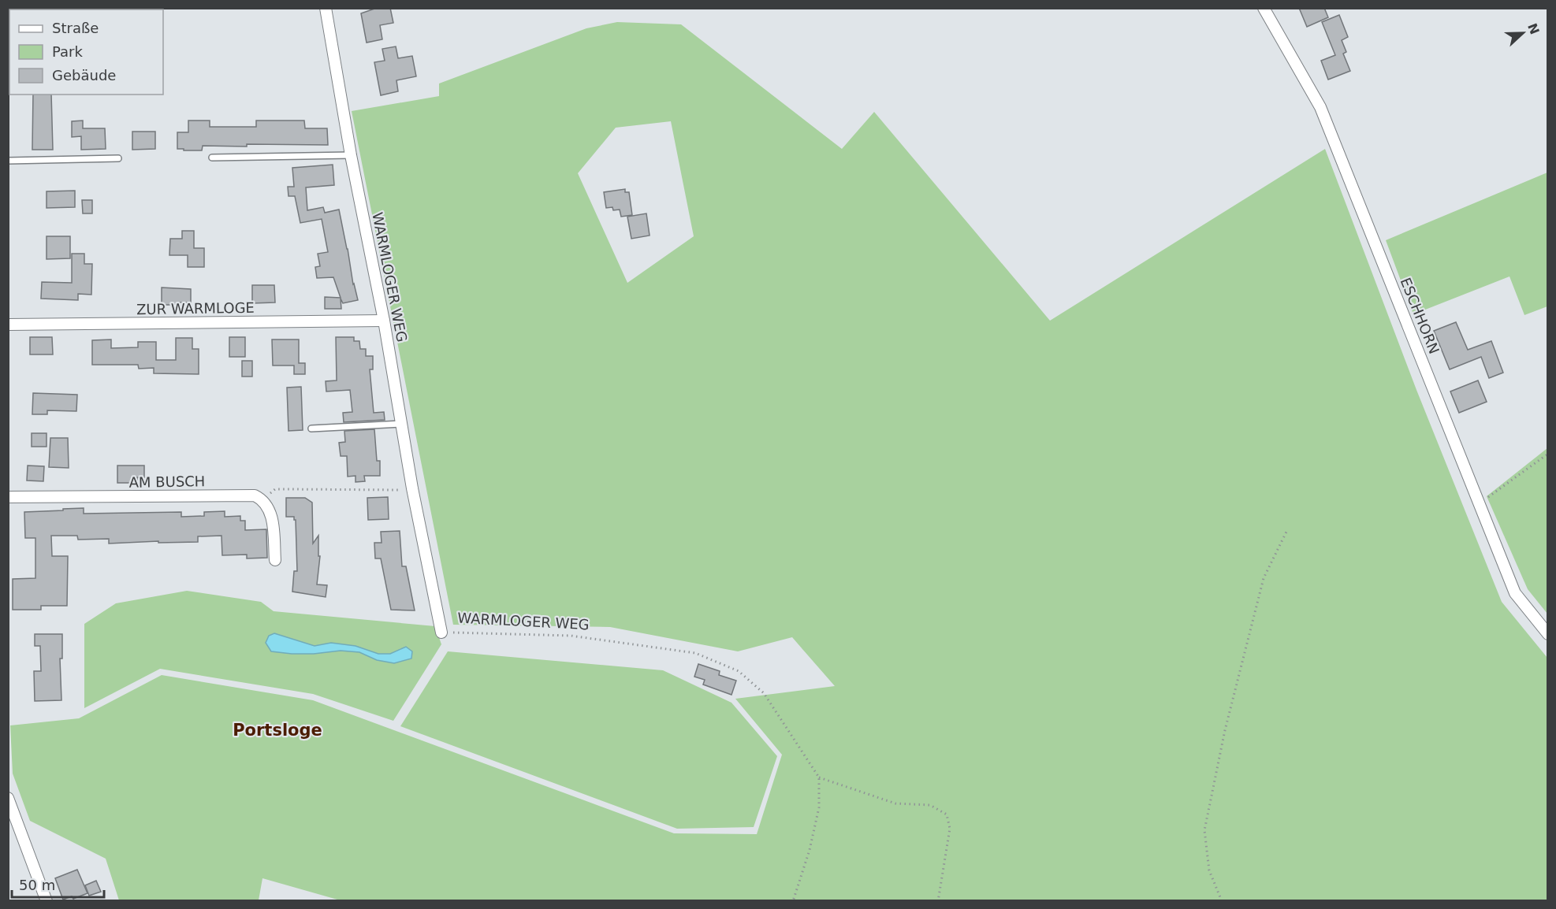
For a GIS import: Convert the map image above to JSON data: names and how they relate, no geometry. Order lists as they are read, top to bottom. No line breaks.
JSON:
{"streets":{"street":["WARMLOGER WEG","ZUR WARMLOGE","ESCHHORN","AM BUSCH"]},"crossings":[["WARMLOGER WEG","ZUR WARMLOGE"]],"districts":["Portsloge"],"legend":["Straße","Park","Gebäude"],"scale_bar":"50 m","north":"right"}
